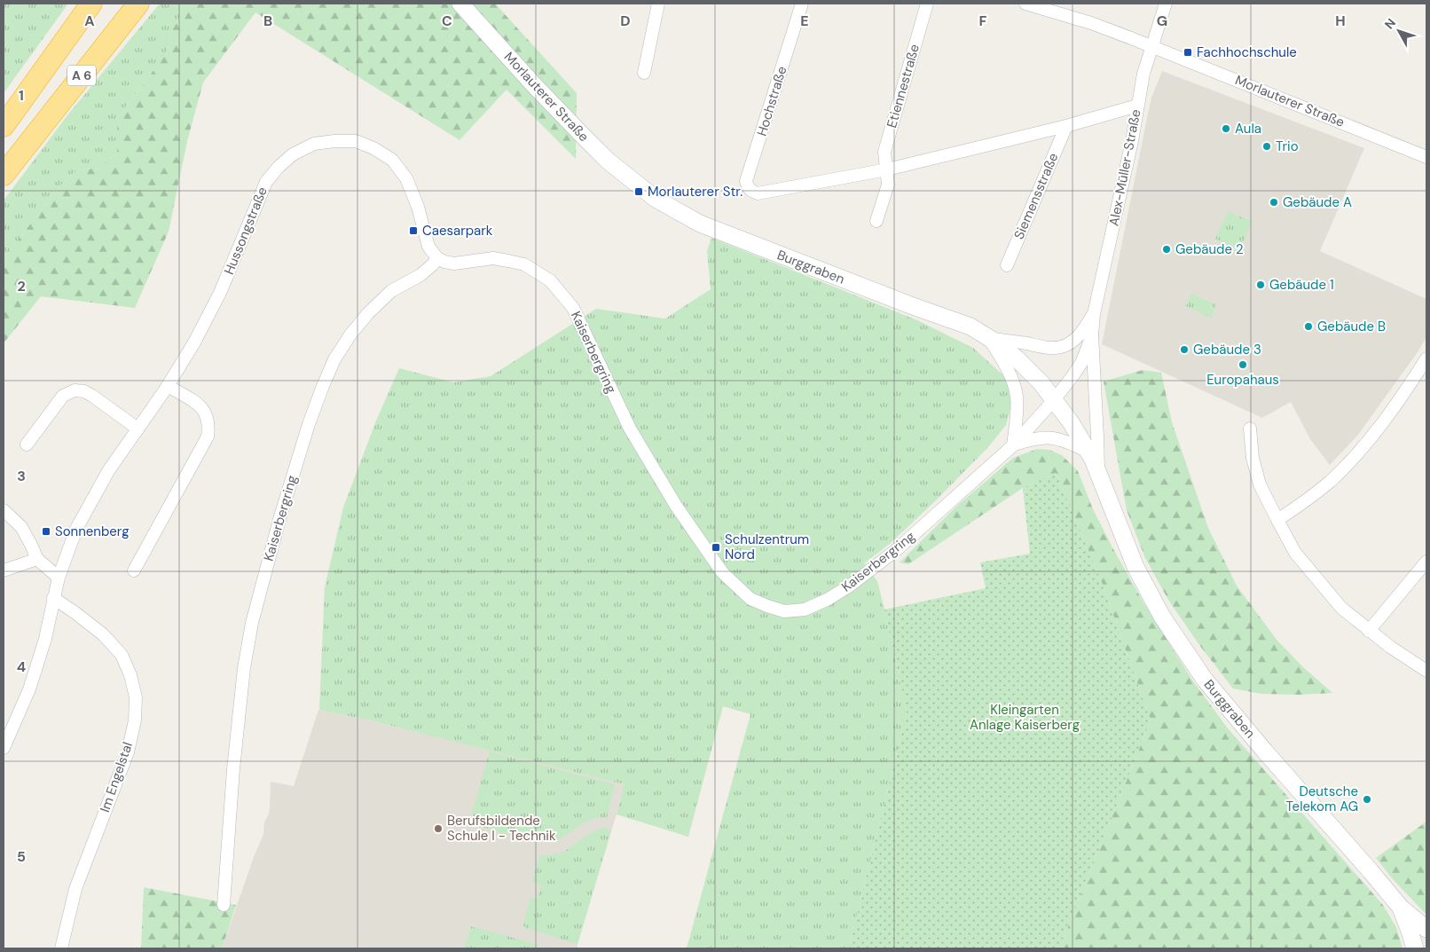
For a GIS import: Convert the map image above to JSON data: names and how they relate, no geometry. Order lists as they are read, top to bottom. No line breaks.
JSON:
{"streets":{"highway":["A 6"],"street":["Etiennestraße","Morlauterer Straße","Hochstraße","Alex-Müller-Straße","Siemensstraße","Hussongstraße","Burggraben","Kaiserbergring","Im Engelstal"]},"crossings":[["Etiennestraße","Hochstraße"],["Morlauterer Straße","Alex-Müller-Straße"],["Morlauterer Straße","Burggraben"],["Alex-Müller-Straße","Burggraben"],["Alex-Müller-Straße","Kaiserbergring"],["Hussongstraße","Kaiserbergring"],["Hussongstraße","Im Engelstal"],["Burggraben","Kaiserbergring"]],"parks":["Kleingarten Anlage Kaiserberg"],"places":{"transit":["Fachhochschule","Morlauterer Str.","Caesarpark","Sonnenberg","Schulzentrum Nord"],"other":["Aula","Trio","Gebäude A","Gebäude 2","Gebäude 1","Gebäude B","Gebäude 3","Europahaus","Deutsche Telekom AG","Berufsbildende Schule I - Technik"]},"north":"top left","grid":{"columns":["A","B","C","D","E","F","G","H"],"rows":["1","2","3","4","5"]}}
